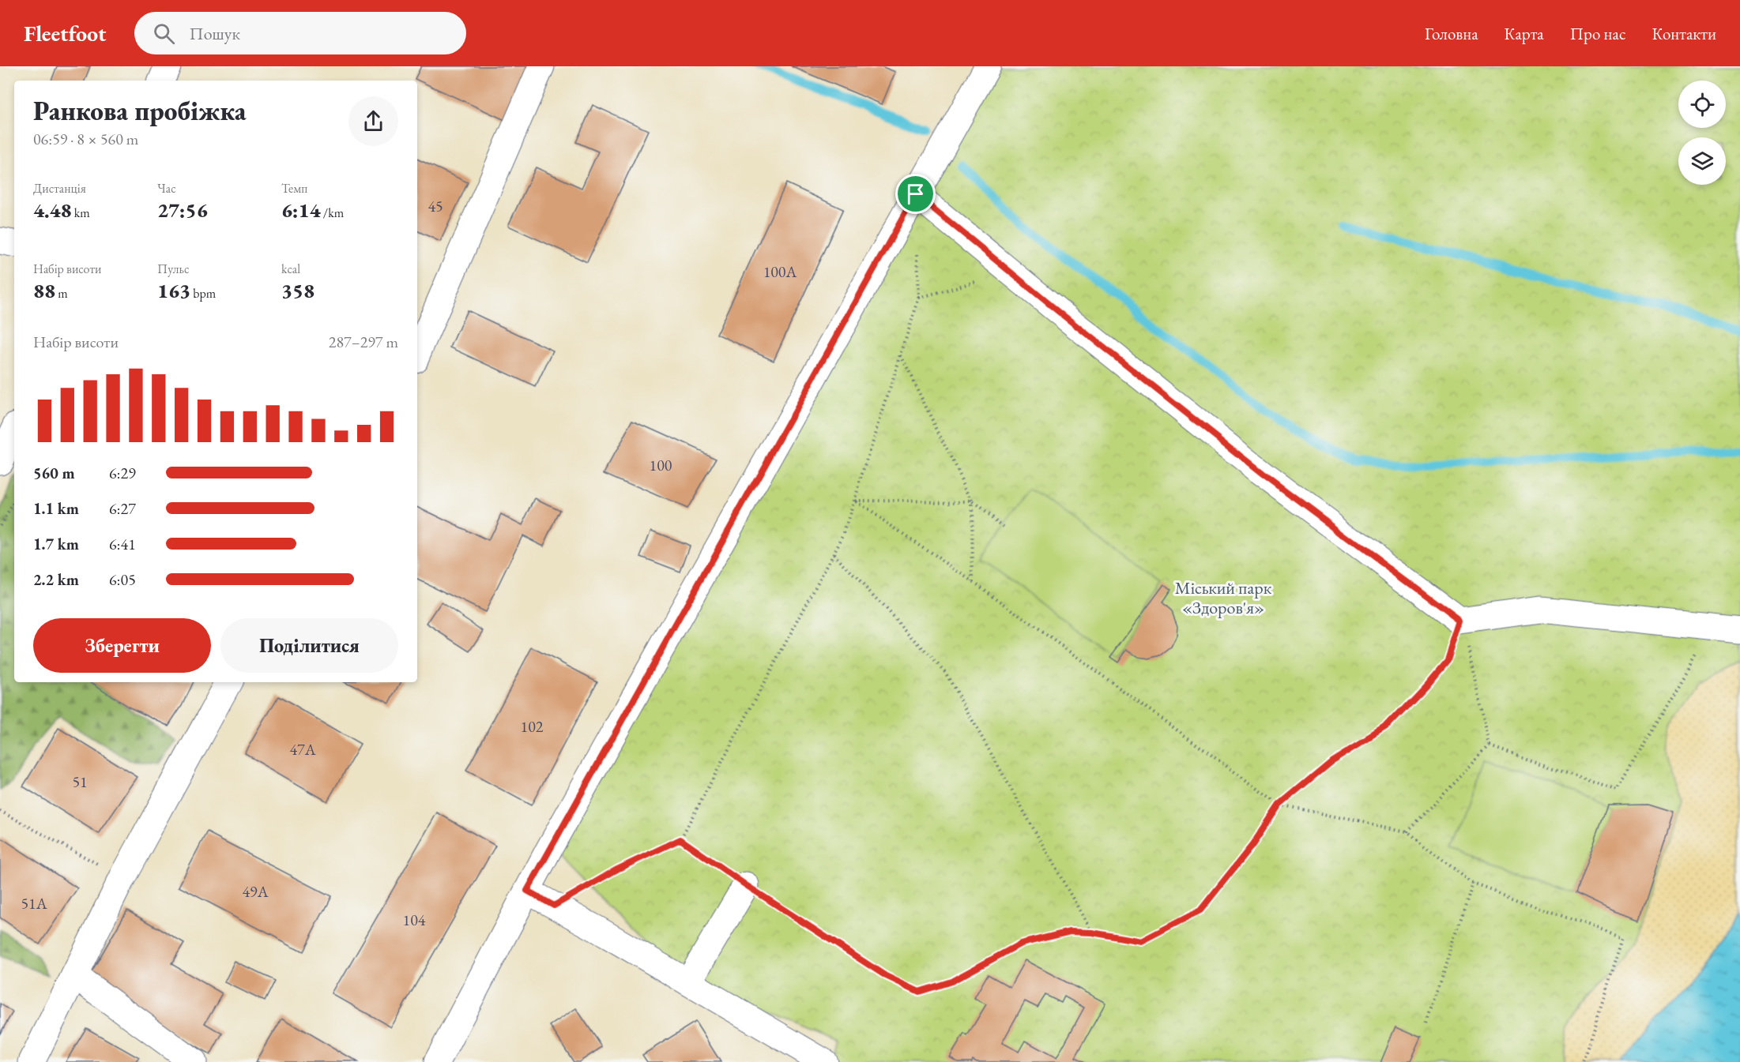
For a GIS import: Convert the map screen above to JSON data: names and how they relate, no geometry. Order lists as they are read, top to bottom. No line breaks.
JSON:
{"parks":["Міський парк «Здоров'я»"],"house_numbers":["45","100А","100","102","47А","51","49А","51А","104"],"page":{"header":"Fleetfoot","search":"Пошук","nav":["Головна","Карта","Про нас","Контакти"],"heading":["Ранкова пробіжка","06:59 · 8 × 560 m"],"stats":[["Дистанція","4.48 km"],["Час","27:56"],["Темп","6:14 /km"],["Набір висоти","88 m"],["Пульс","163 bpm"],["kcal","358"]],"chart":["Набір висоти","287–297 m"],"list":[{"name":"560 m","note":"6:29"},{"name":"1.1 km","note":"6:27"},{"name":"1.7 km","note":"6:41"},{"name":"2.2 km","note":"6:05"}],"buttons":["Зберегти","Поділитися"]}}
